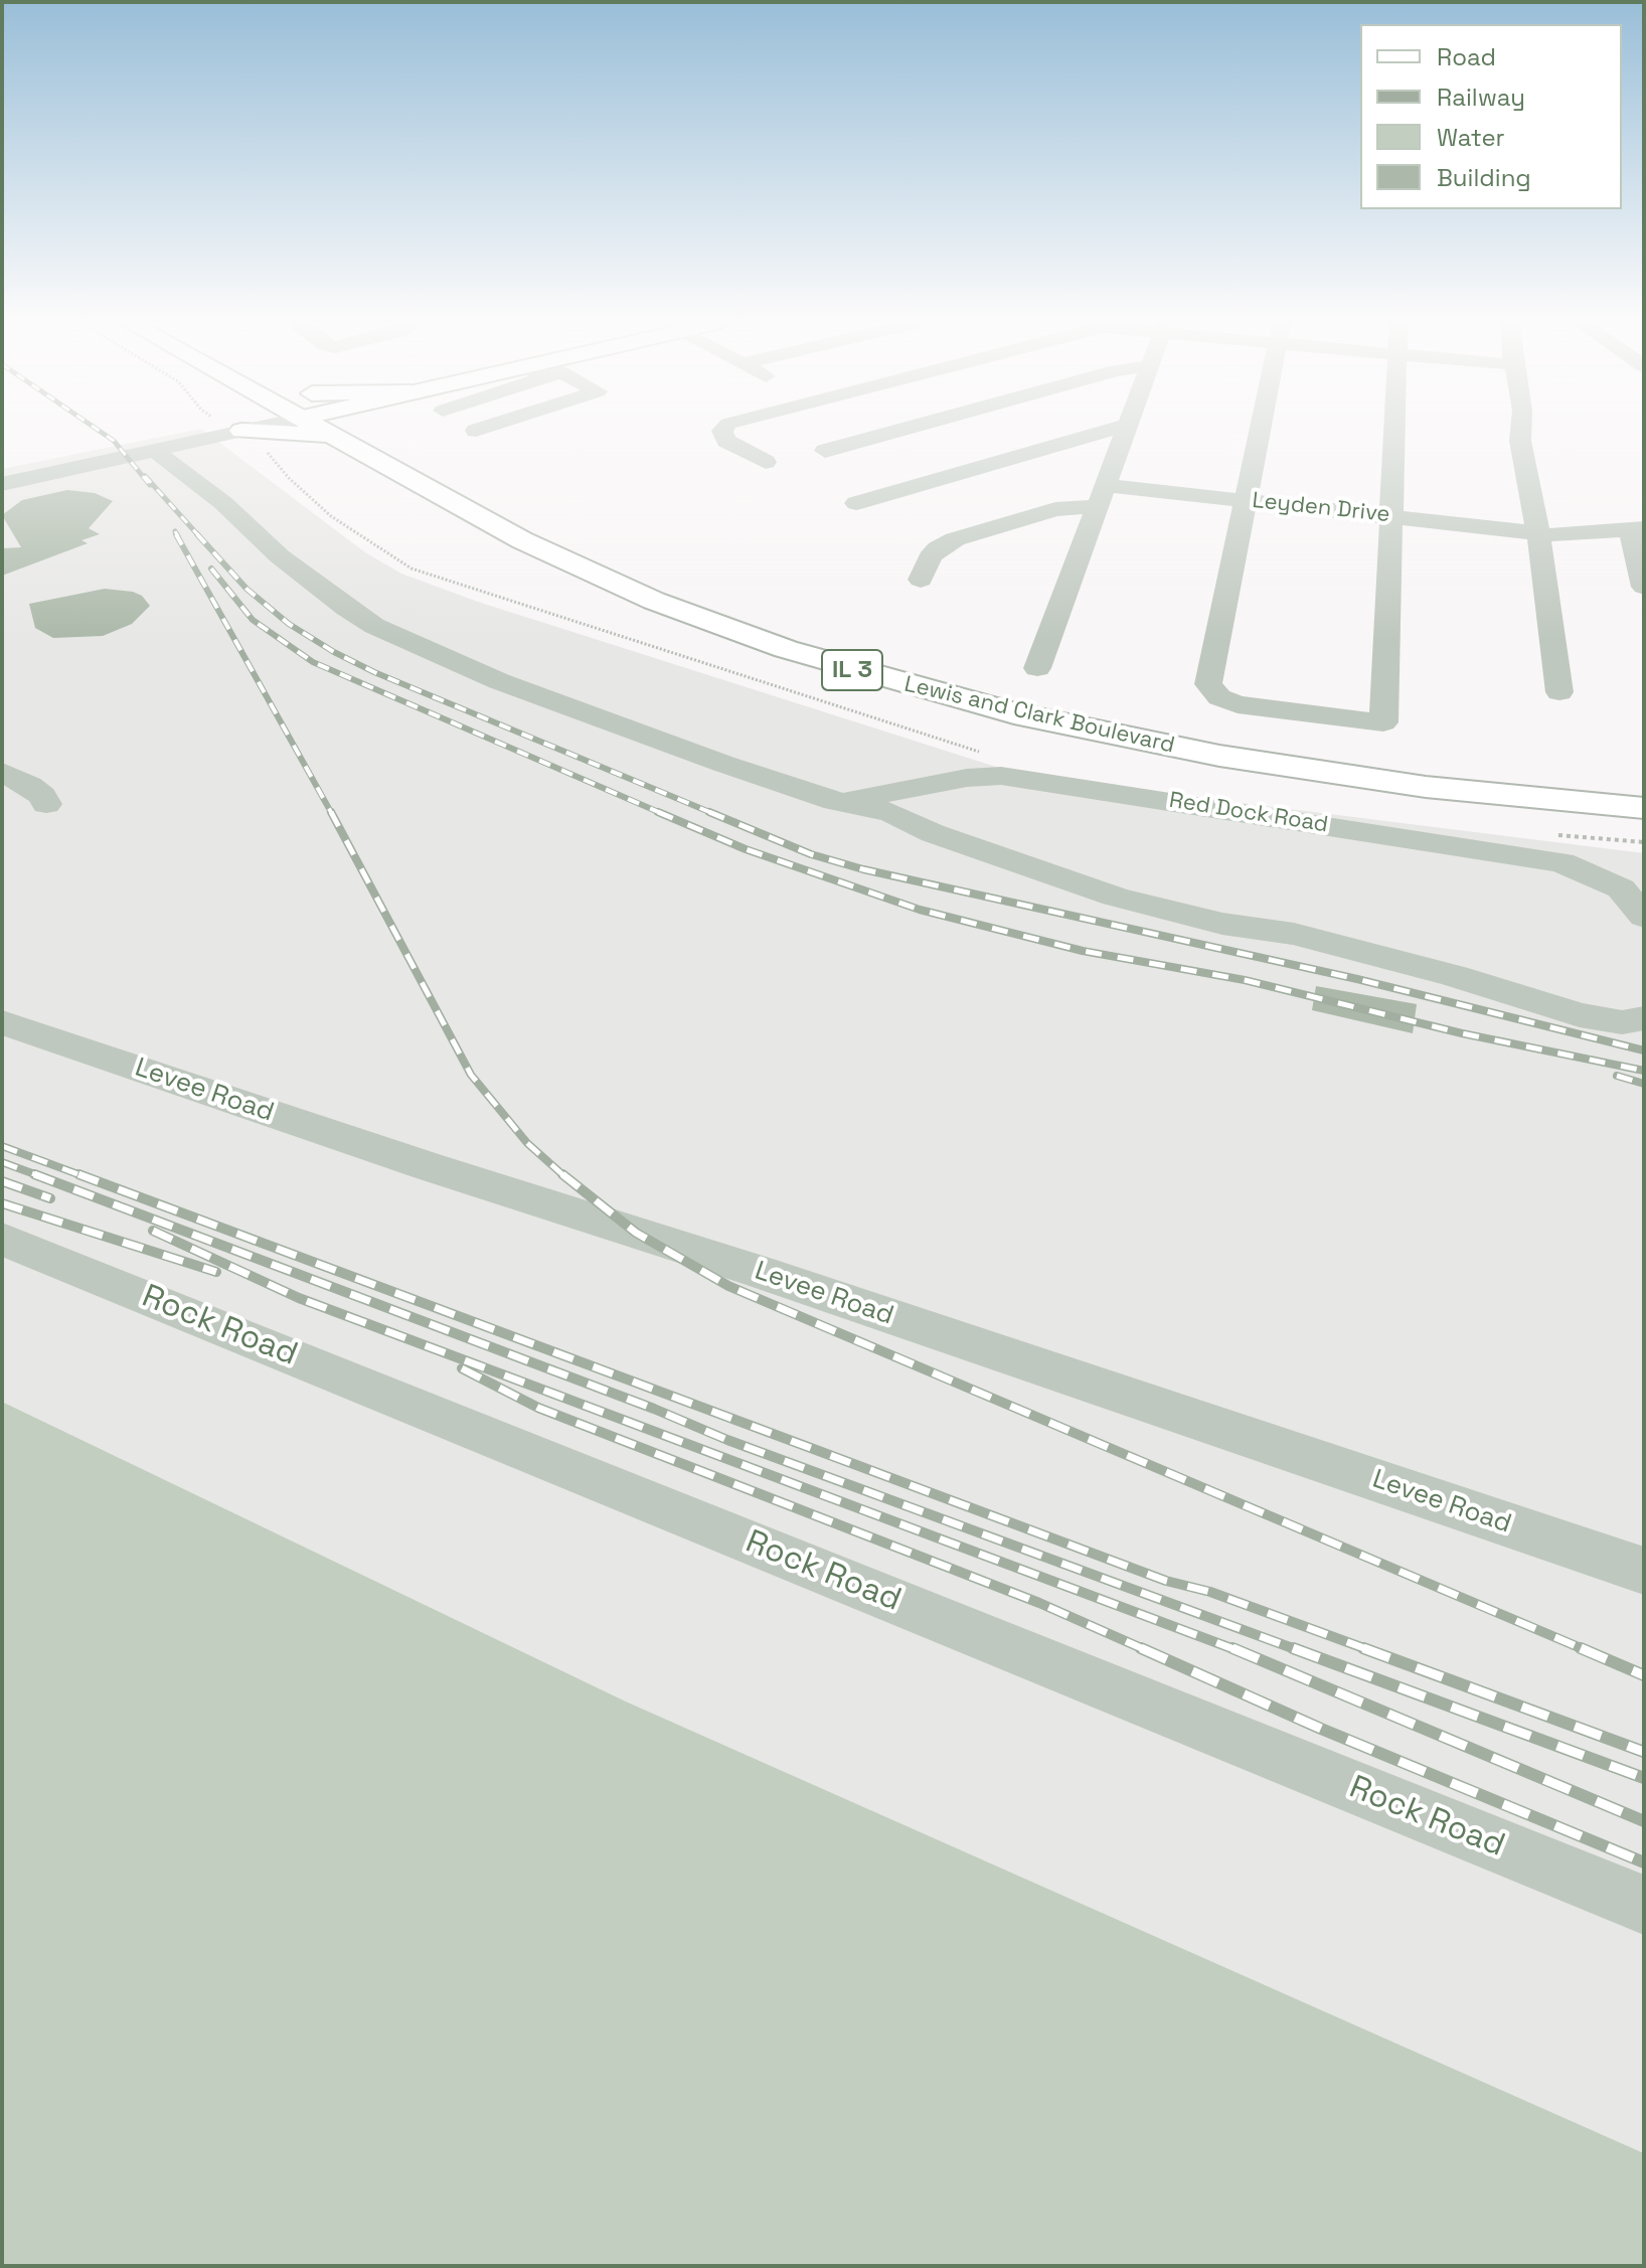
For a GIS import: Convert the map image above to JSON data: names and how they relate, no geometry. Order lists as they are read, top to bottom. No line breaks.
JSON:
{"streets":{"main road":["IL 3","Lewis and Clark Boulevard"],"street":["Leyden Drive","Red Dock Road","Levee Road","Rock Road"]},"legend":["Road","Railway","Water","Building"]}
